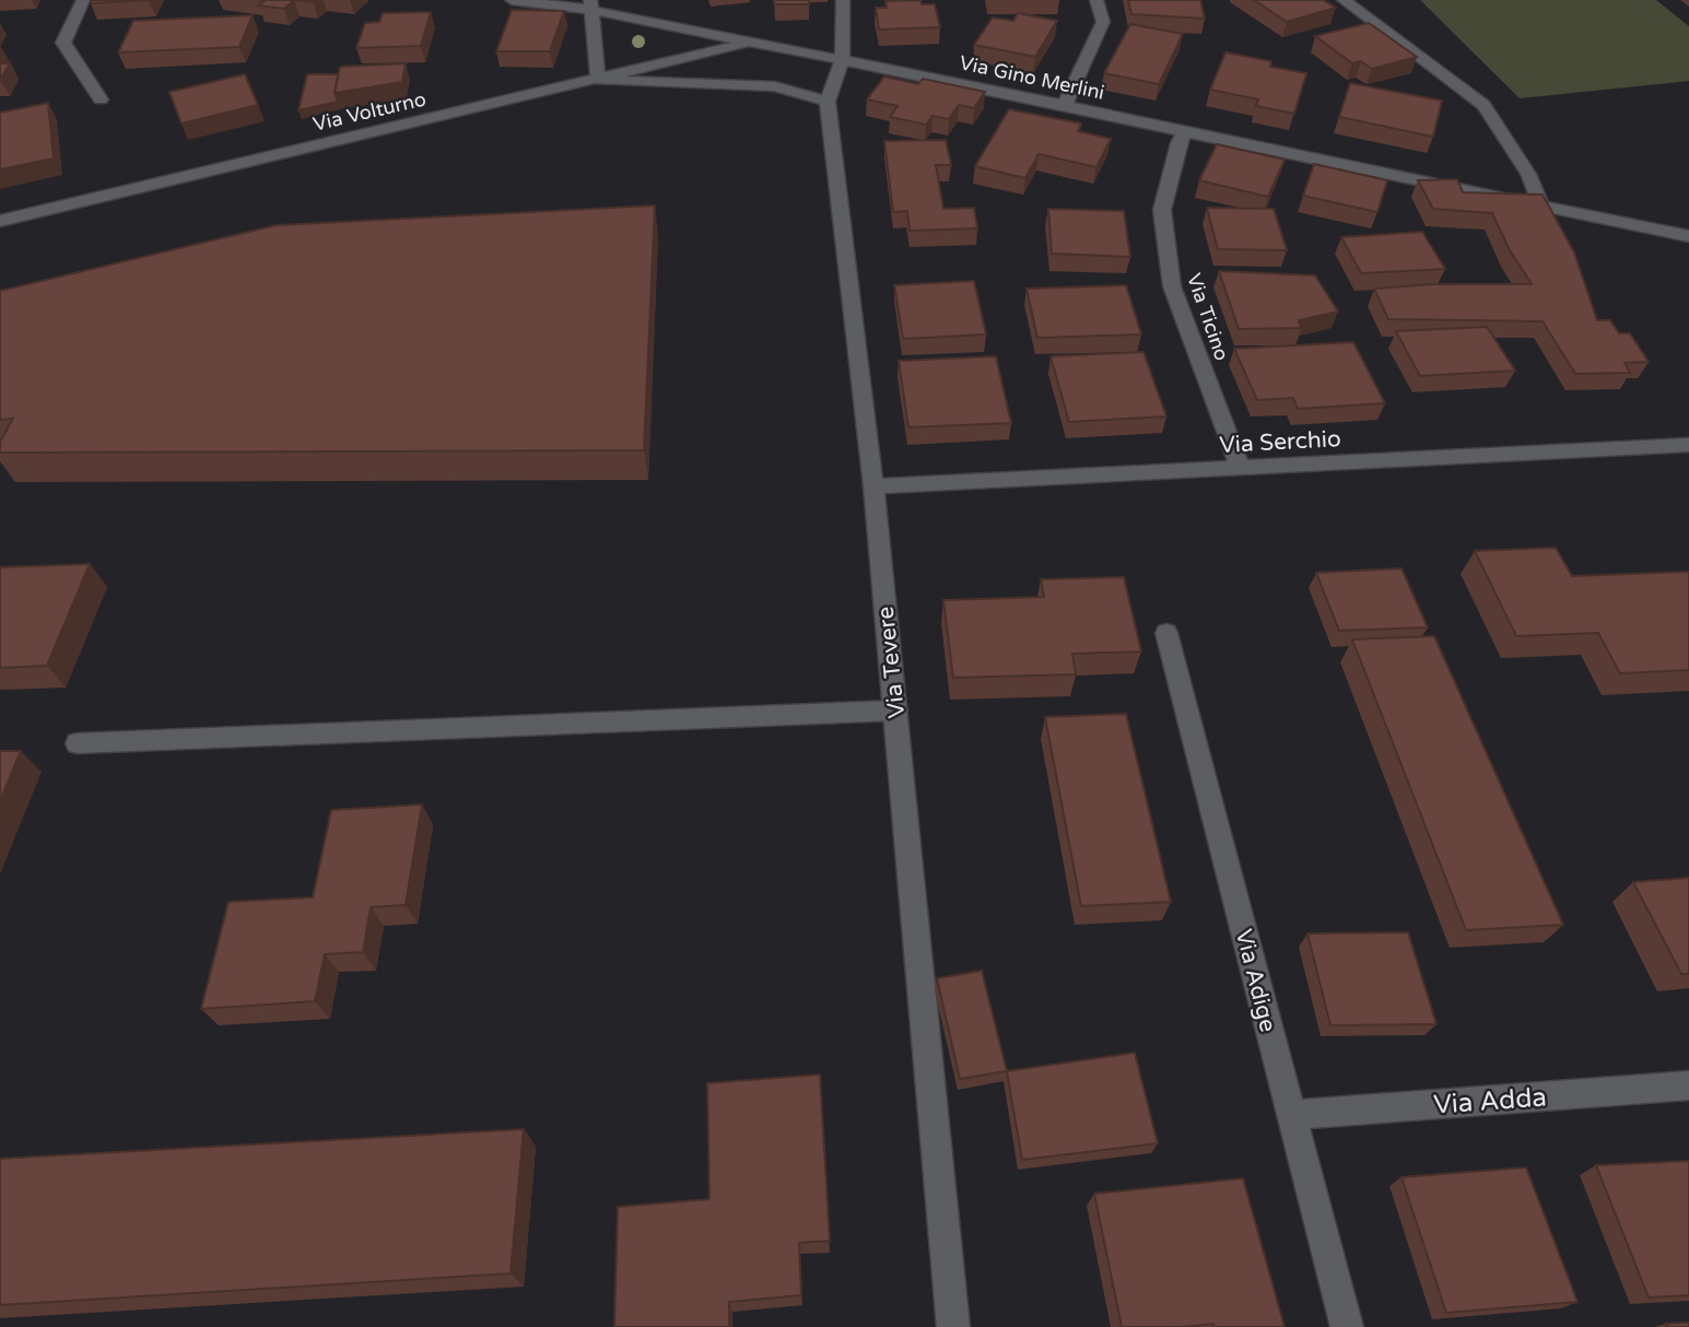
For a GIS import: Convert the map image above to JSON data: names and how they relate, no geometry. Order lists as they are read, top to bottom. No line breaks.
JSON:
{"streets":{"street":["Via Gino Merlini","Via Volturno","Via Ticino","Via Serchio","Via Tevere","Via Adige","Via Adda"]},"crossings":[["Via Gino Merlini","Via Volturno"],["Via Gino Merlini","Via Ticino"],["Via Gino Merlini","Via Tevere"],["Via Ticino","Via Serchio"],["Via Serchio","Via Tevere"],["Via Adige","Via Adda"]]}
